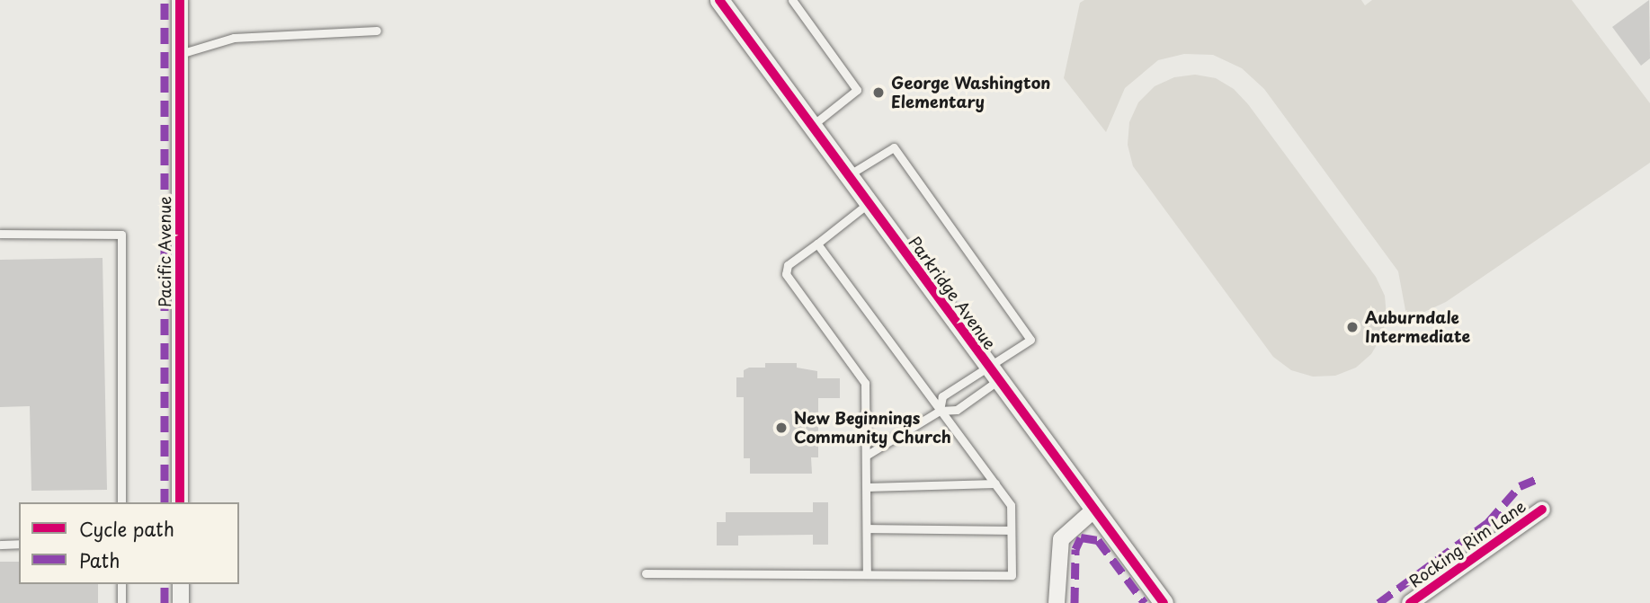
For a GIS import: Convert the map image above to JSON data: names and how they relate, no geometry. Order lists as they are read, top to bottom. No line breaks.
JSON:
{"streets":{"street":["Pacific Avenue","Parkridge Avenue","Rocking Rim Lane"]},"places":["George Washington Elementary","Auburndale Intermediate","New Beginnings Community Church"],"legend":["Cycle path","Path"]}
